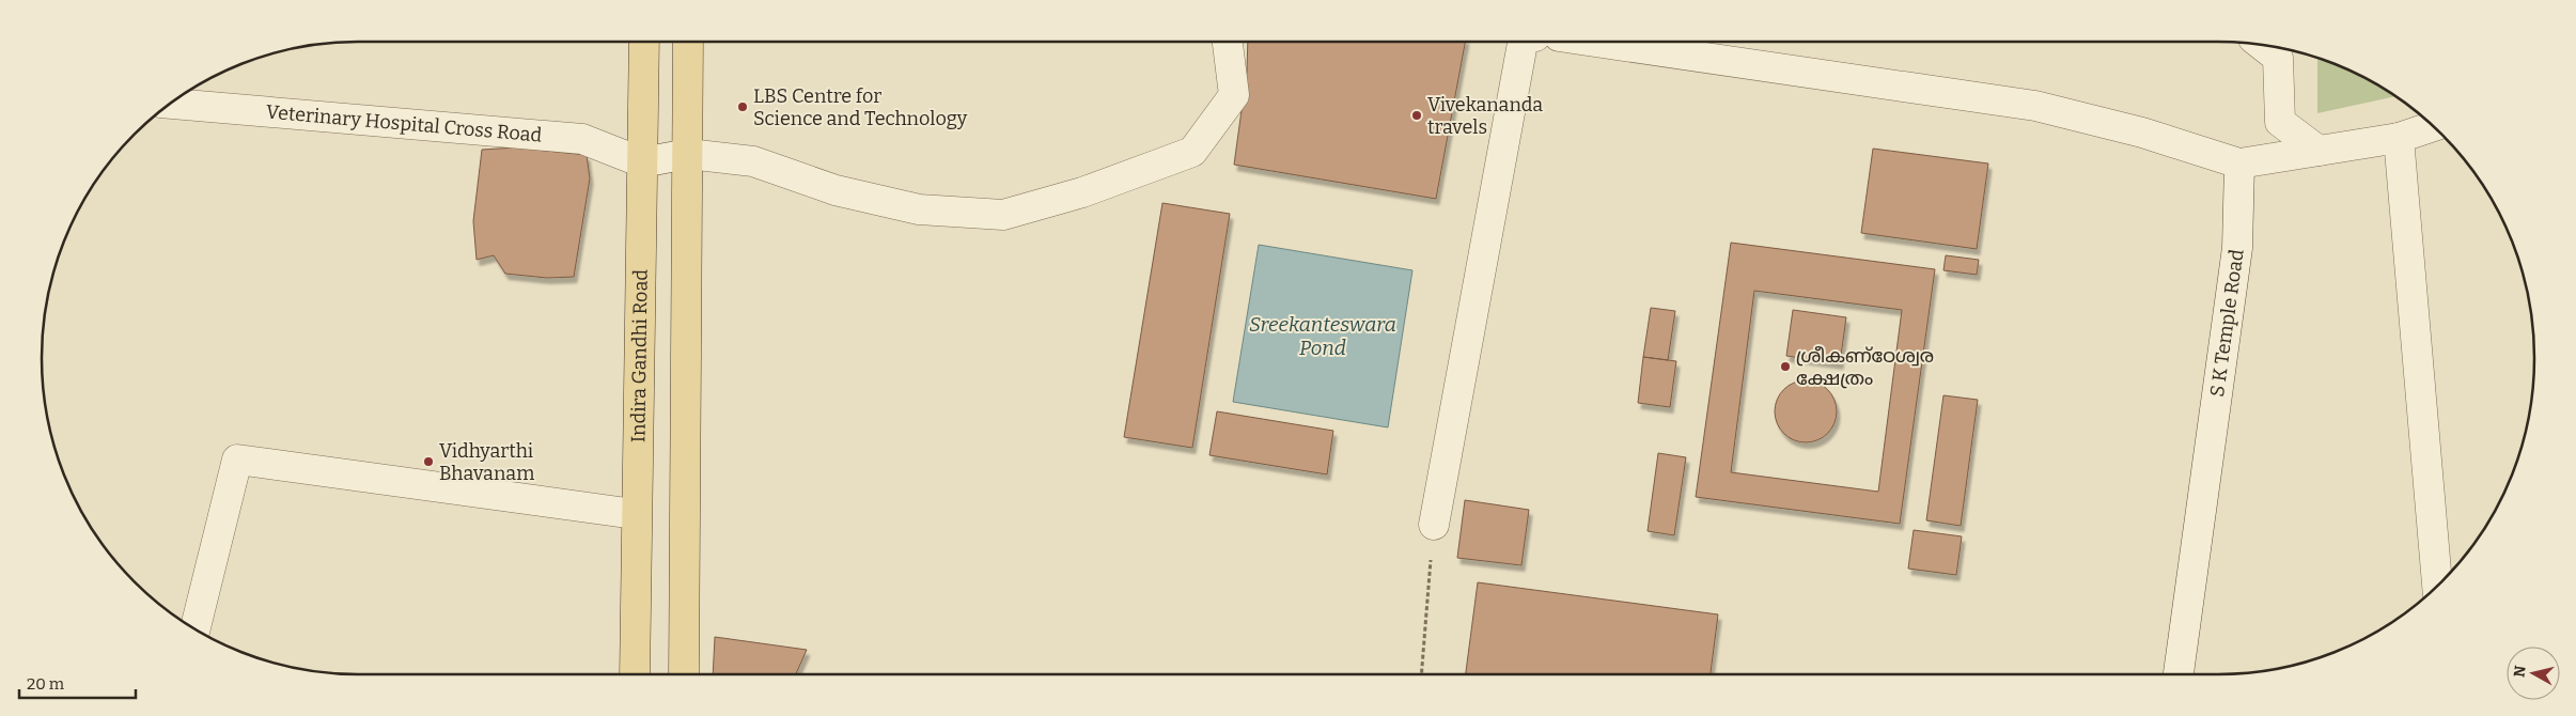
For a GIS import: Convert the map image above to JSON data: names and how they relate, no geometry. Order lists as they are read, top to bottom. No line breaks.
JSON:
{"streets":{"main road":["Indira Gandhi Road"],"street":["Veterinary Hospital Cross Road","S K Temple Road"]},"crossings":[["Veterinary Hospital Cross Road","Indira Gandhi Road"]],"water":["Sreekanteswara Pond"],"places":["LBS Centre for Science and Technology","Vivekananda travels","ശ്രീകണ്ഠേശ്വര ക്ഷേത്രം","Vidhyarthi Bhavanam"],"scale_bar":"20 m","north":"left"}
